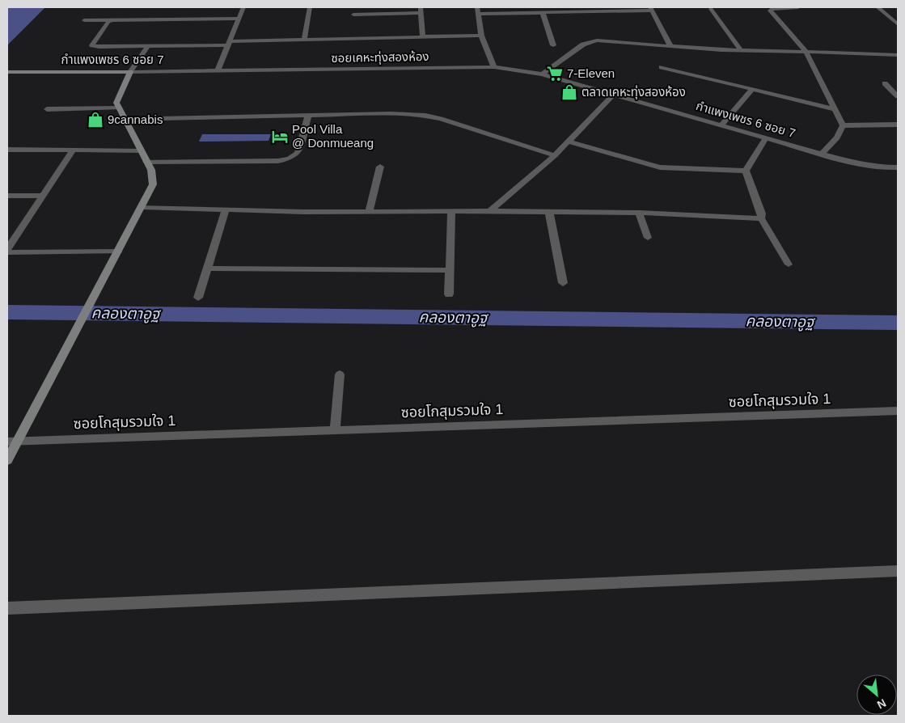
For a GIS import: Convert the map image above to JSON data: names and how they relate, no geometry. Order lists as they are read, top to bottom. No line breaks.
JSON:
{"streets":{"street":["ซอยเคหะทุ่งสองห้อง","กำแพงเพชร 6 ซอย 7","ซอยโกสุมรวมใจ 1"]},"crossings":[["ซอยเคหะทุ่งสองห้อง","กำแพงเพชร 6 ซอย 7"]],"water":["คลองตาอูฐ"],"places":{"supermarket":["7-Eleven"],"shop":["ตลาดเคหะทุ่งสองห้อง","9cannabis"],"hotel":["Pool Villa @ Donmueang"]},"north":"bottom right"}
